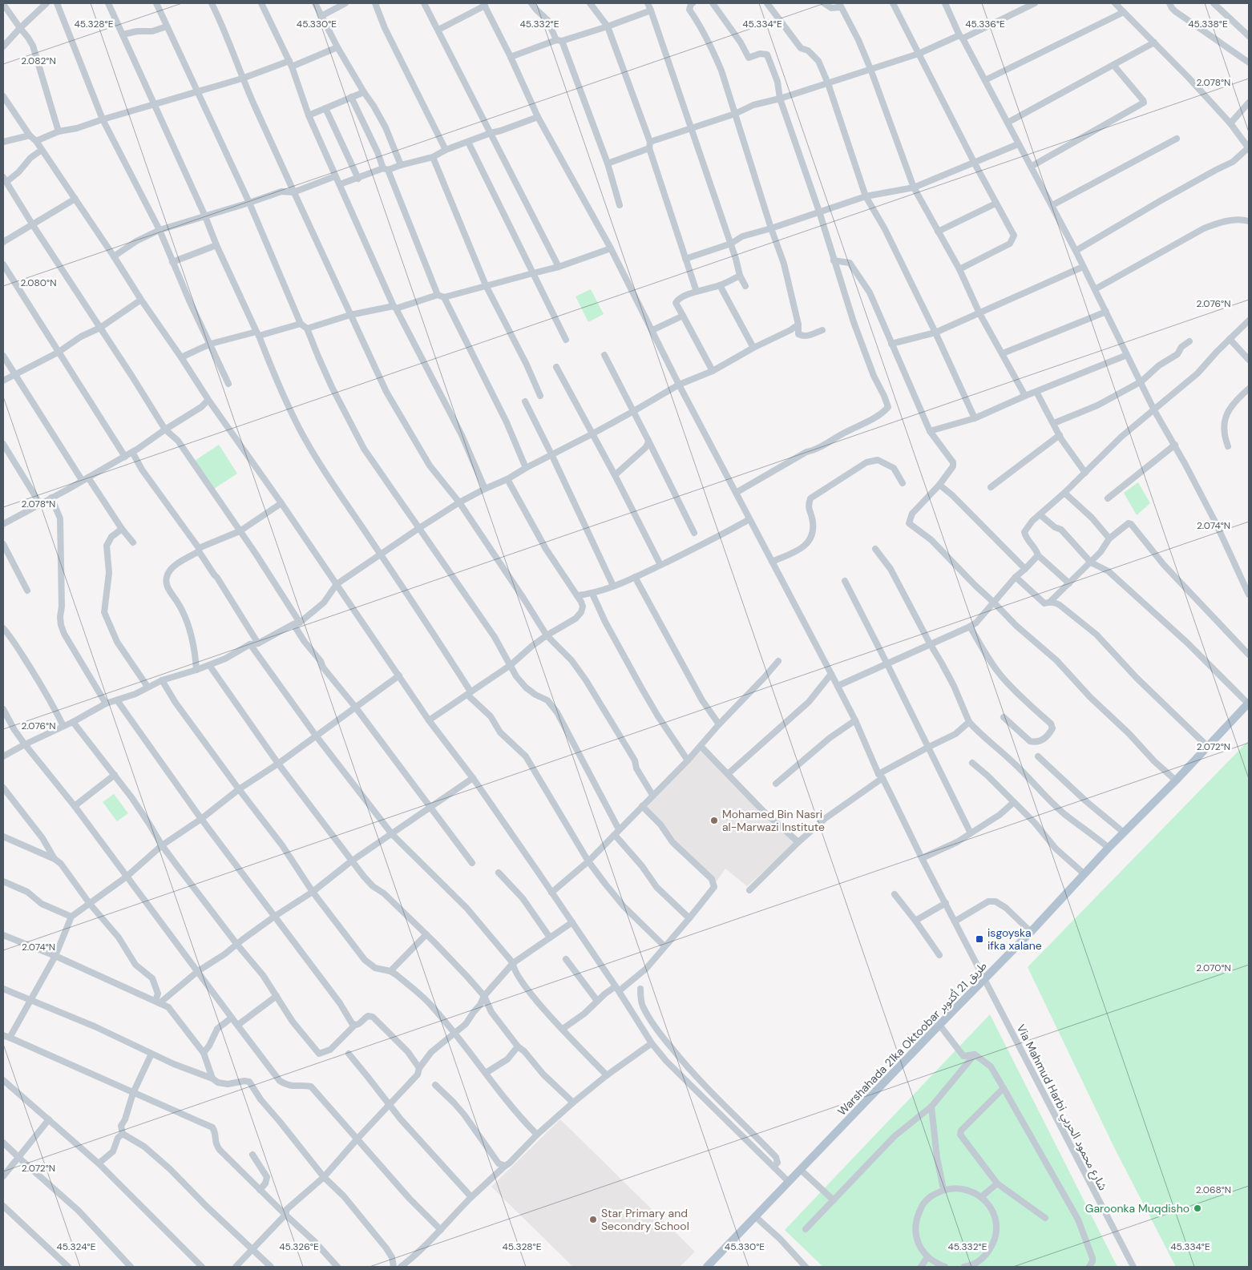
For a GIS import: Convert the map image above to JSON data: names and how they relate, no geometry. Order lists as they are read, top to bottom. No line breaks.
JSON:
{"streets":{"main road":["Warshahada 21ka Oktoobar طريق 21 أكتوبر"],"street":["Via Mahmud Harbi شارع محمود الحربي"]},"crossings":[["Warshahada 21ka Oktoobar طريق 21 أكتوبر","Via Mahmud Harbi شارع محمود الحربي"]],"places":{"other":["Mohamed Bin Nasri al-Marwazi Institute","Garoonka Muqdisho","Star Primary and Secondry School"],"transit":["isgoyska ifka xalane"]},"coordinates":["45.338°E","45.328°E","45.330°E","45.332°E","45.334°E","45.336°E","2.082°N","2.078°N","2.080°N","2.076°N","2.074°N","2.072°N","2.070°N","2.068°N","45.324°E","45.326°E"]}
